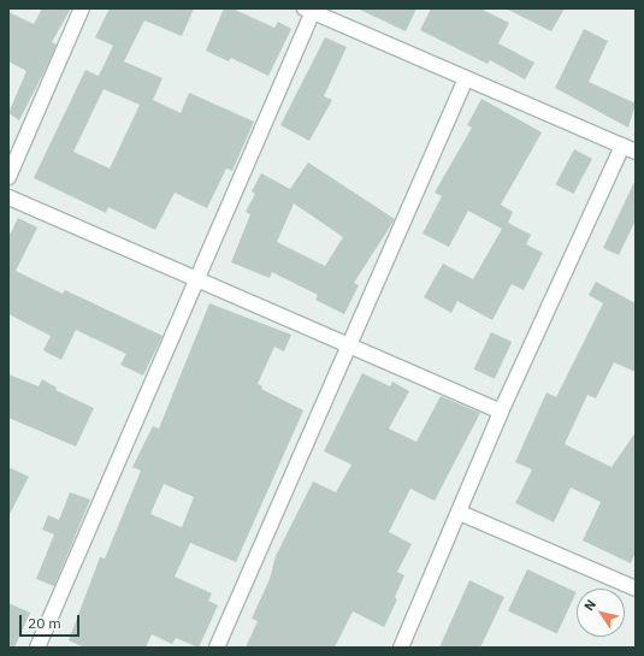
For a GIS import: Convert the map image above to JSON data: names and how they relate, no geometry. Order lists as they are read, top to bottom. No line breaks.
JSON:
{"scale_bar":"20 m","north":"top left"}
